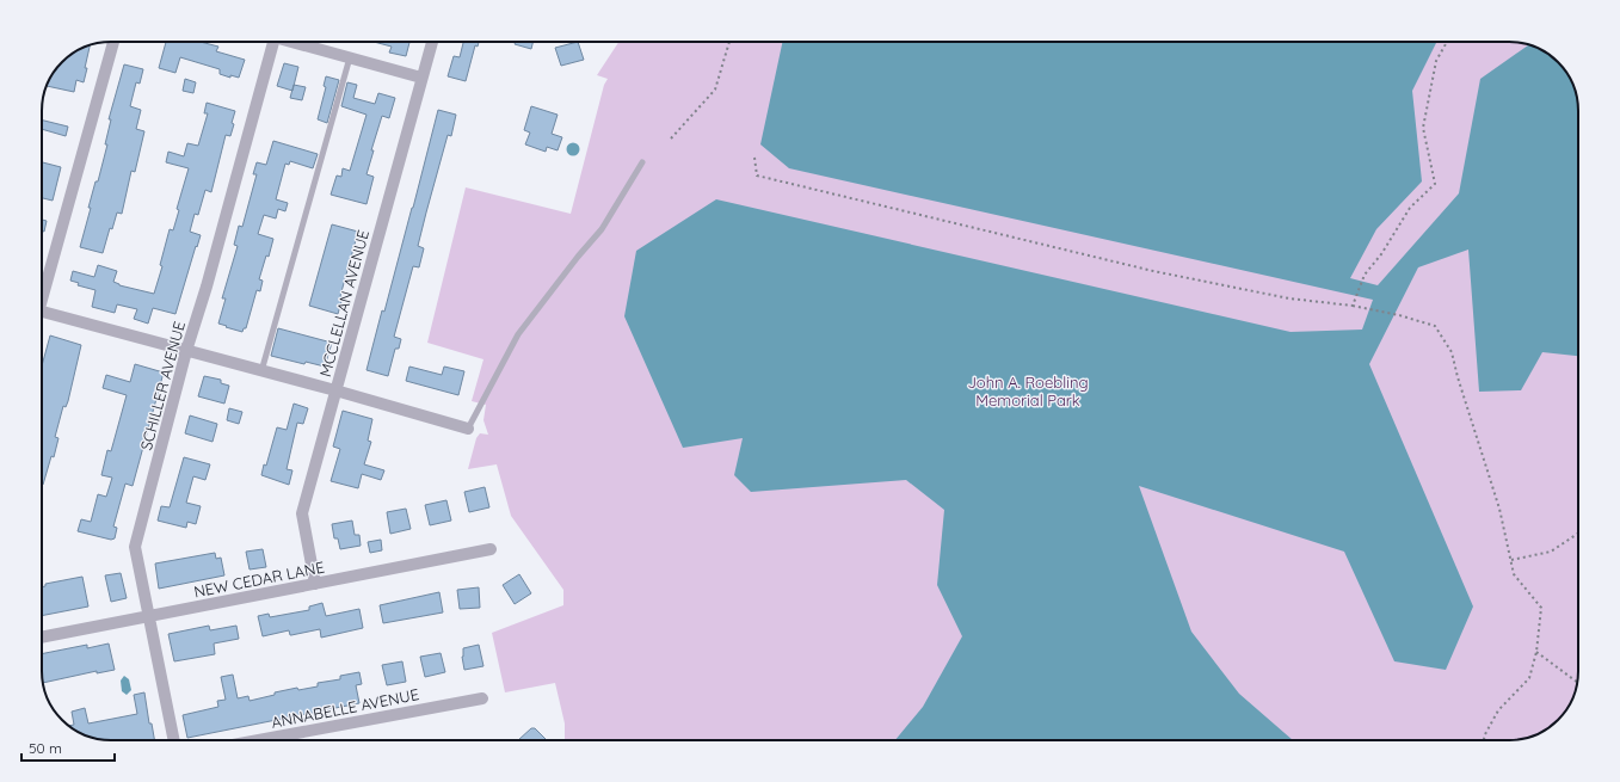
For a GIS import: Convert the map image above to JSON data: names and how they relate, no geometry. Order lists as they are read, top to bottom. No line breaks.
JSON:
{"streets":{"street":["MCCLELLAN AVENUE","SCHILLER AVENUE","NEW CEDAR LANE","ANNABELLE AVENUE"]},"crossings":[["MCCLELLAN AVENUE","NEW CEDAR LANE"],["SCHILLER AVENUE","NEW CEDAR LANE"]],"parks":["John A. Roebling Memorial Park"],"scale_bar":"50 m"}
